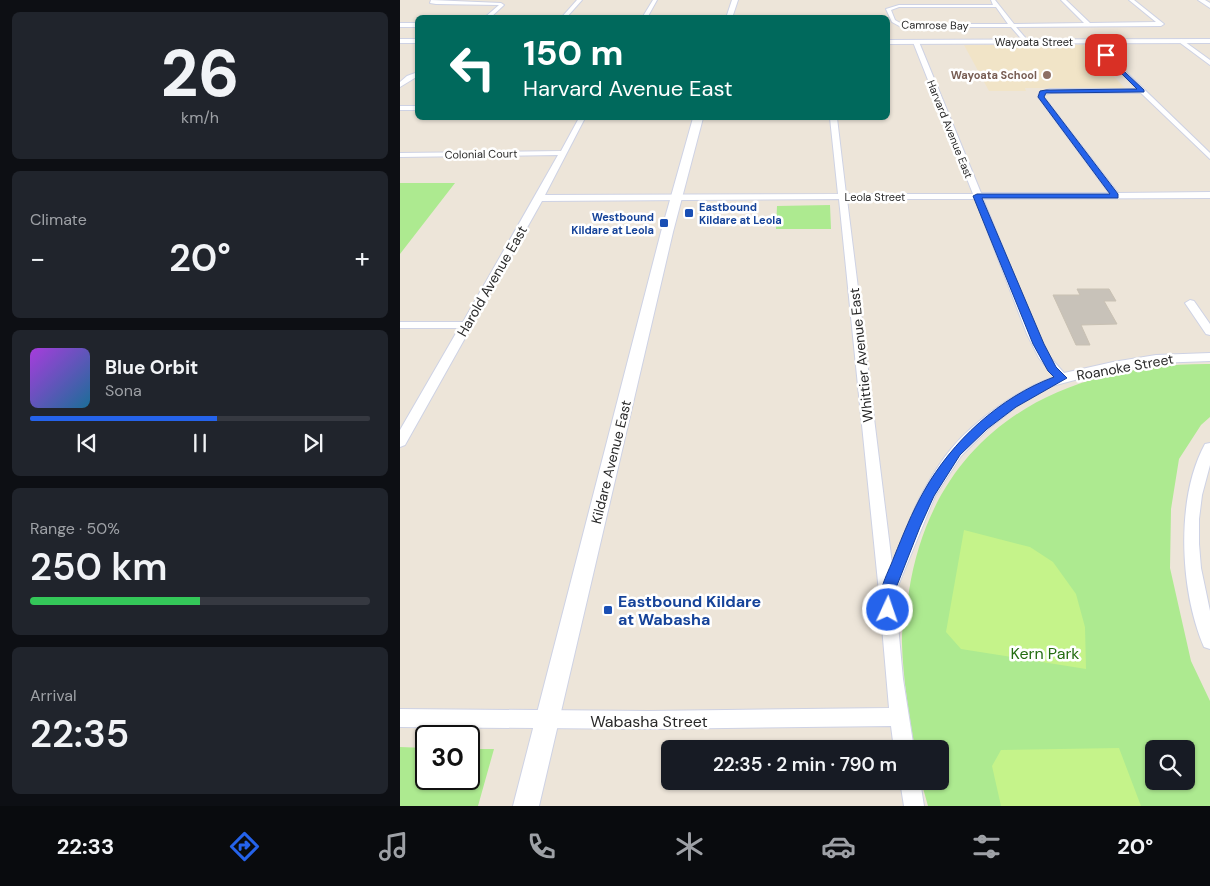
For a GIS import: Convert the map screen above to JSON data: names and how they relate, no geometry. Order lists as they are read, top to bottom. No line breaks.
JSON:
{"streets":{"street":["Camrose Bay","Wayoata Street","Harvard Avenue East","Colonial Court","Leola Street","Harold Avenue East","Whittier Avenue East","Roanoke Street","Kildare Avenue East","Wabasha Street"]},"crossings":[["Wayoata Street","Harvard Avenue East"],["Harvard Avenue East","Leola Street"],["Harvard Avenue East","Roanoke Street"],["Colonial Court","Harold Avenue East"],["Leola Street","Harold Avenue East"],["Leola Street","Whittier Avenue East"],["Leola Street","Kildare Avenue East"],["Whittier Avenue East","Roanoke Street"],["Roanoke Street","Wabasha Street"],["Kildare Avenue East","Wabasha Street"]],"parks":["Kern Park"],"places":{"other":["Wayoata School"],"transit":["Eastbound Kildare at Leola","Westbound Kildare at Leola","Eastbound Kildare at Wabasha"]},"page":{"tile":[["26","km/h"],"Climate",["Range · 50%","250 km"],["Arrival","22:35"]],"turn":["150 m","Harvard Avenue East"],"heat":["−","20°","+"],"song":["Blue Orbit","Sona"],"limit":"30","trip":"22:35 · 2 min · 790 m","tabs":["22:33","20°"]}}
